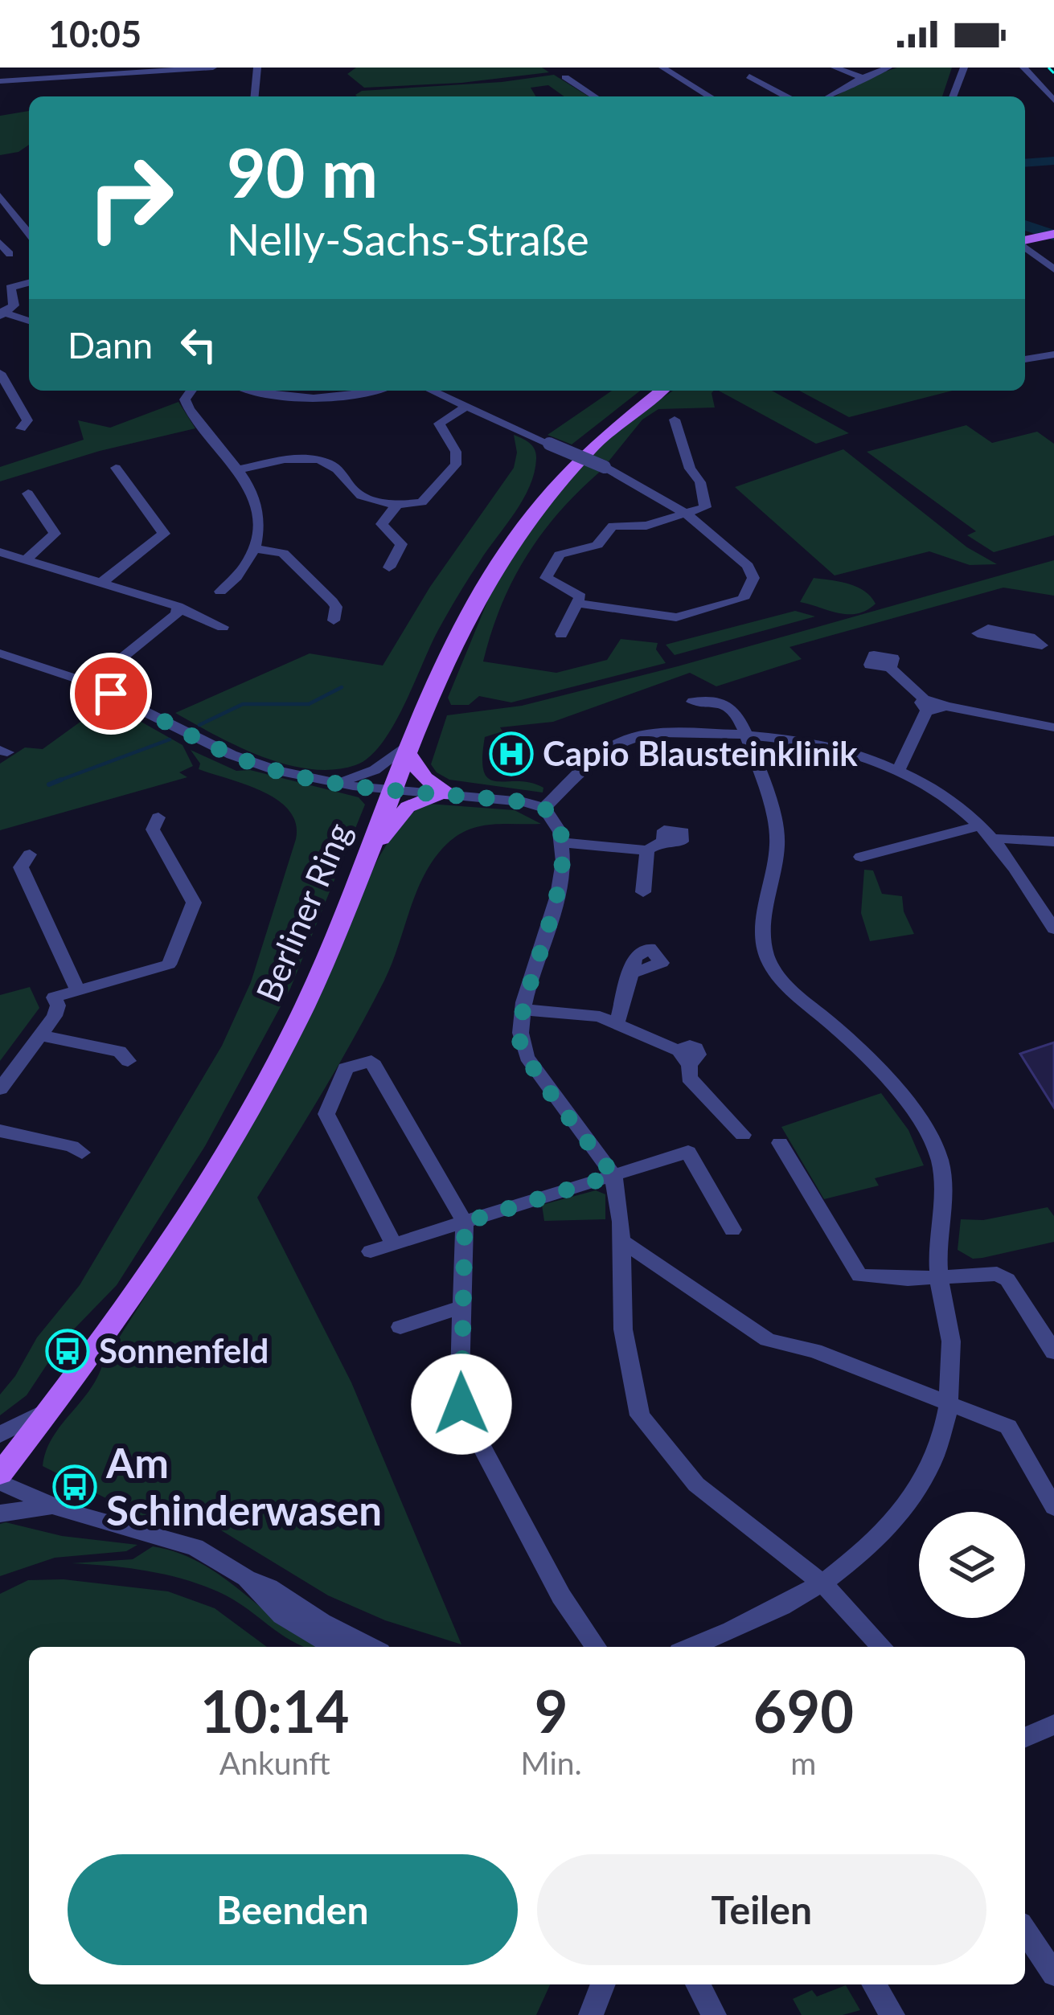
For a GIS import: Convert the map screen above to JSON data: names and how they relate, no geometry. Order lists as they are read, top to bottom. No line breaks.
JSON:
{"streets":{"main road":["Berliner Ring"]},"places":{"hospital":["Capio Blausteinklinik"],"bus stop":["Sonnenfeld","Am Schinderwasen"]},"page":{"status":"10:05","turn":["90 m","Nelly-Sachs-Straße"],"then":"Dann","eta":["10:14","Ankunft","9","Min.","690","m"],"buttons":["Beenden","Teilen"]}}
